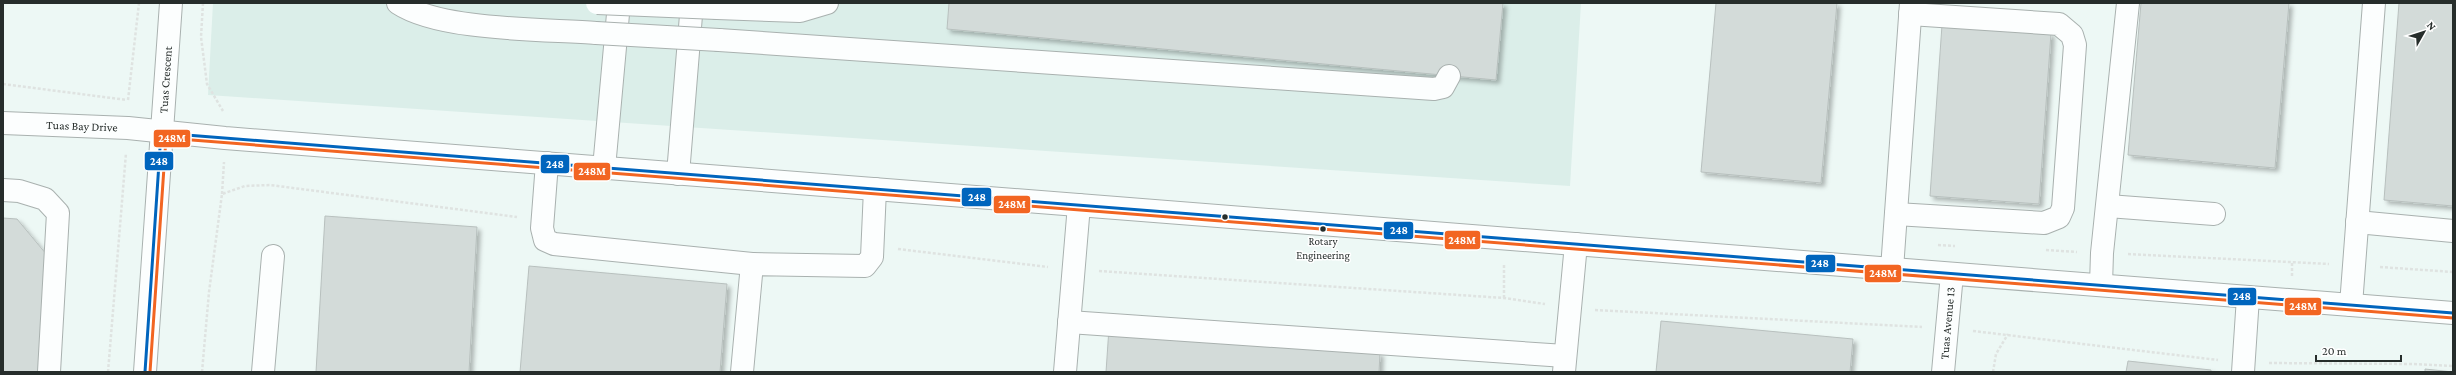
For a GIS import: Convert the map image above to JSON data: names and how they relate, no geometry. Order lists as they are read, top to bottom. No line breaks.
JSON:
{"streets":{"street":["Tuas Crescent","Tuas Bay Drive","Tuas Avenue 13"]},"crossings":[["Tuas Crescent","Tuas Bay Drive"],["Tuas Bay Drive","Tuas Avenue 13"]],"places":["Rotary Engineering"],"lines":["transit line 248","transit line 248M"],"scale_bar":"20 m","north":"top right"}
